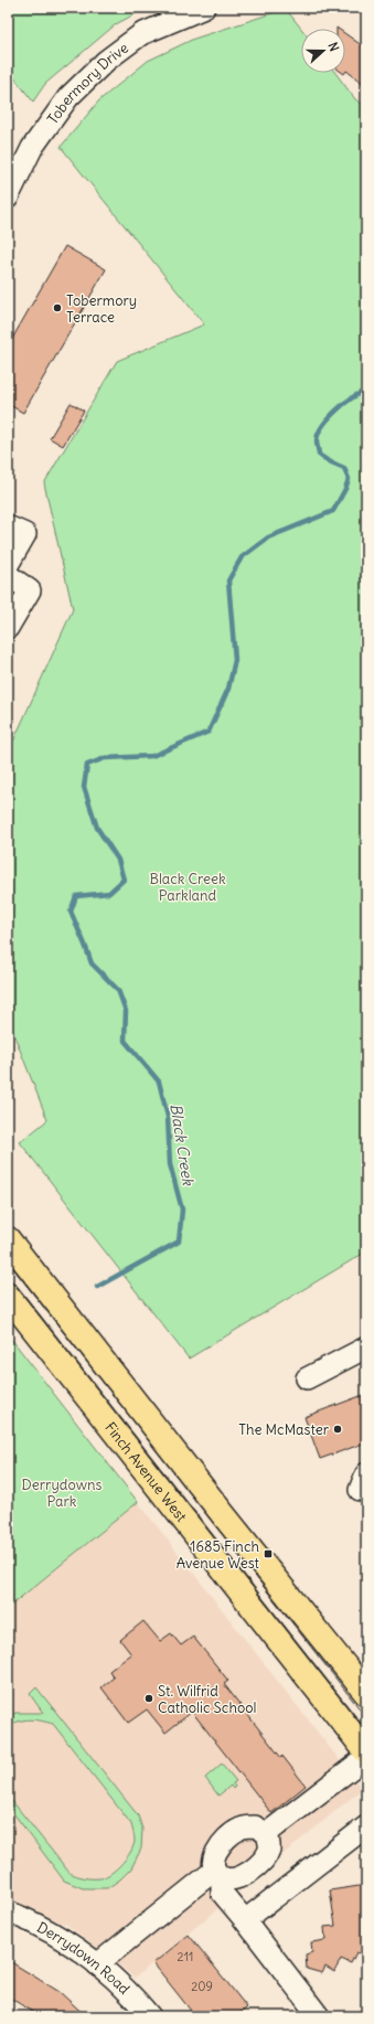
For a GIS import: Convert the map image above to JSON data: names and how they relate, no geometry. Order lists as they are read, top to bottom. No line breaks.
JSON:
{"streets":{"main road":["Finch Avenue West"],"street":["Tobermory Drive","Derrydown Road"]},"water":["Black Creek"],"parks":["Black Creek Parkland","Derrydowns Park"],"places":{"other":["Tobermory Terrace","The McMaster","St. Wilfrid Catholic School"],"transit":["1685 Finch Avenue West"]},"house_numbers":["211","209"],"north":"right"}
